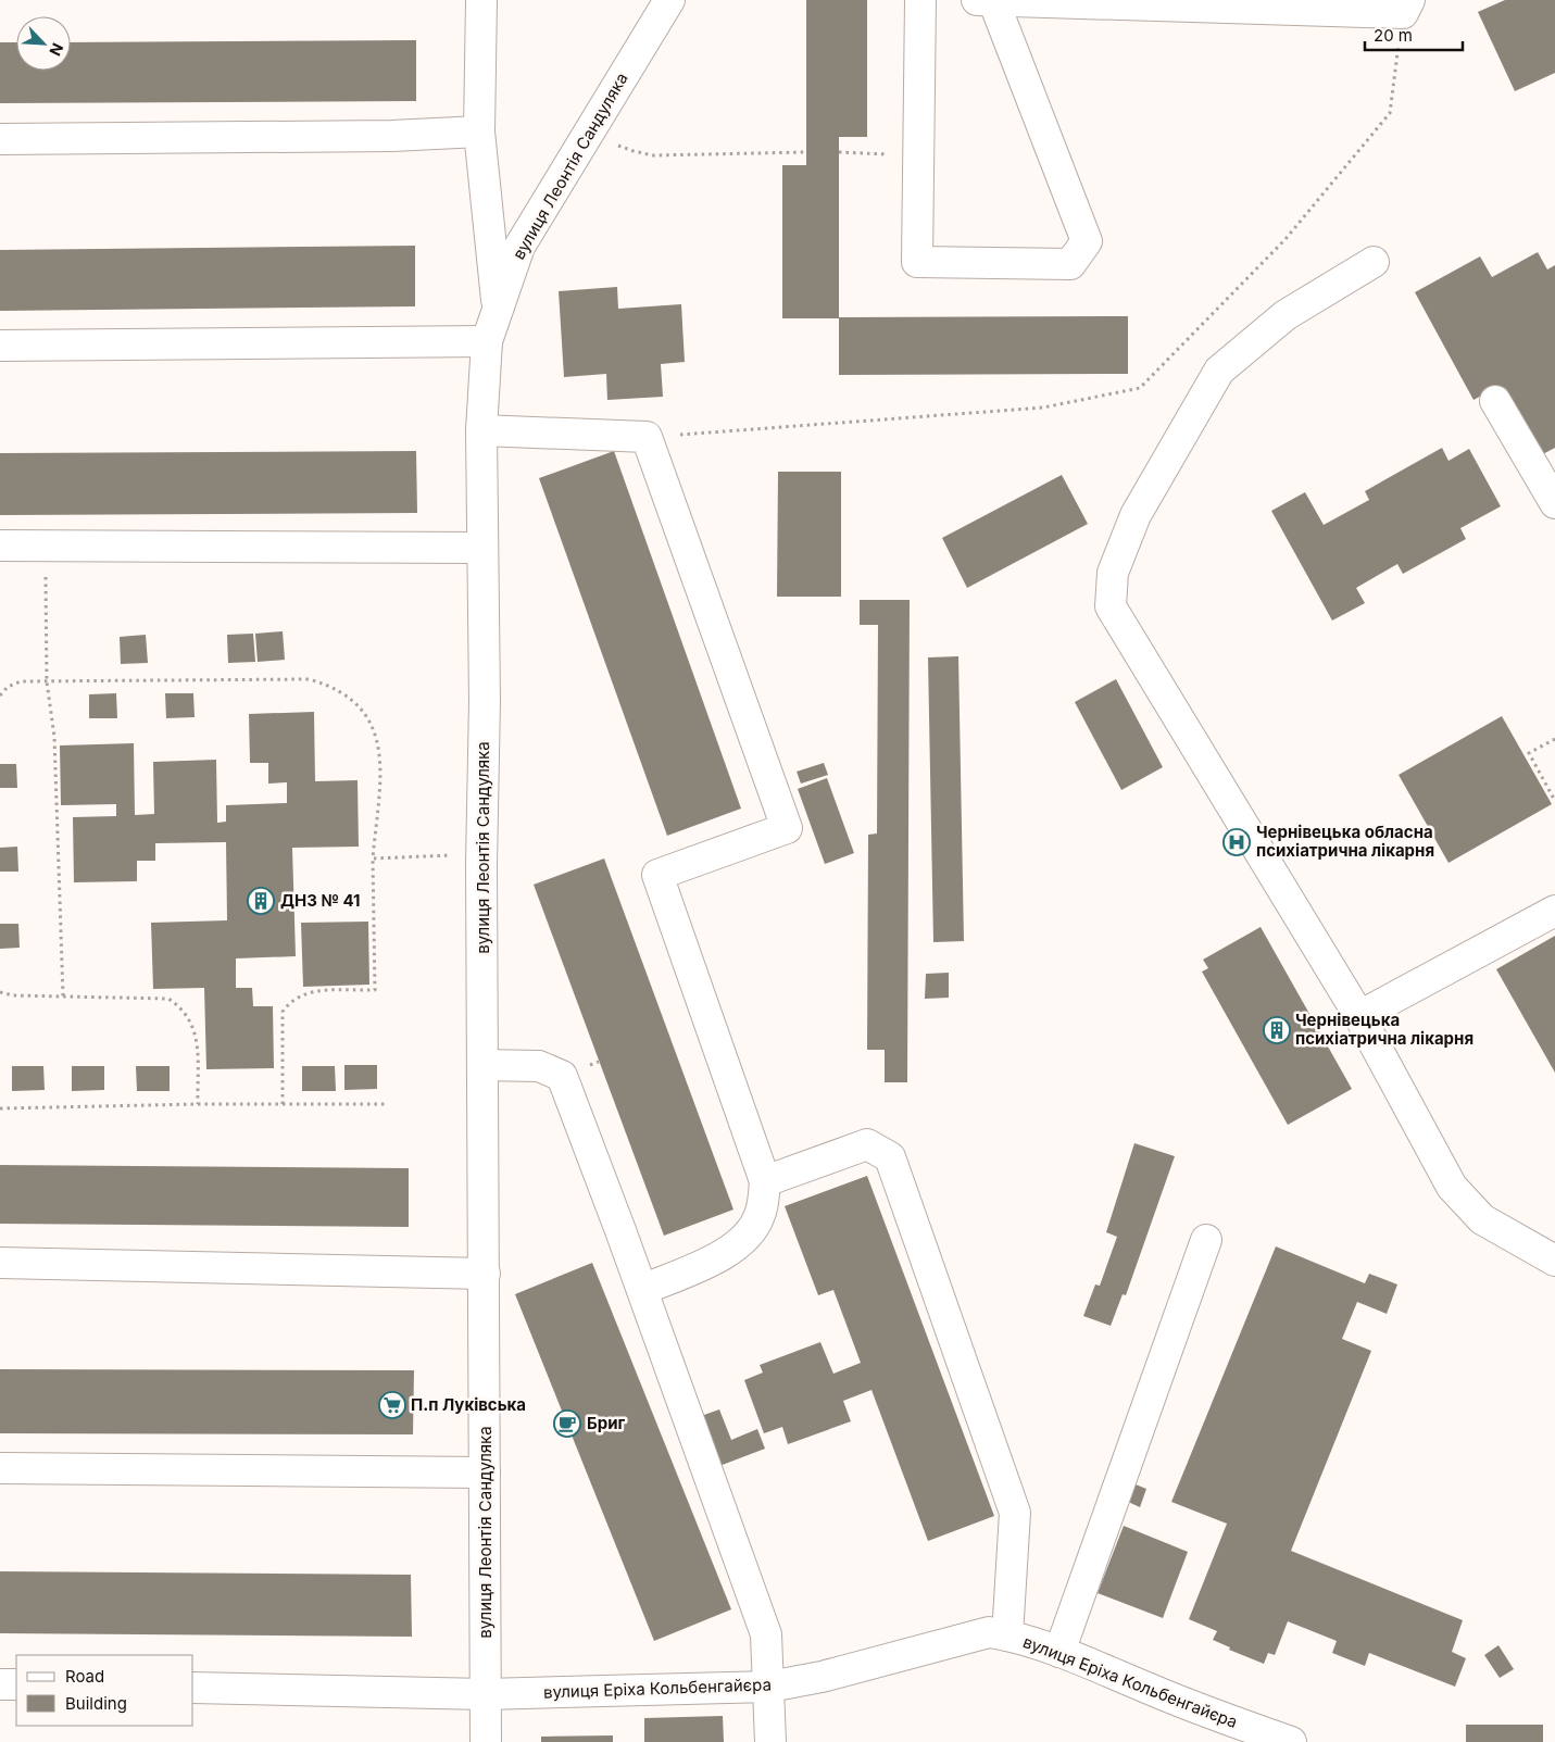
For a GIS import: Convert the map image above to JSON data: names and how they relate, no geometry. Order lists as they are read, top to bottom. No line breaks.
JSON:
{"streets":{"street":["вулиця Леонтія Сандуляка","вулиця Еріха Кольбенгайєра"]},"crossings":[["вулиця Леонтія Сандуляка","вулиця Еріха Кольбенгайєра"]],"places":{"hospital":["Чернівецька обласна психіатрична лікарня"],"building":["ДНЗ № 41","Чернівецька психіатрична лікарня"],"supermarket":["П.п Луківська"],"cafe":["Бриг"]},"legend":["Road","Building"],"scale_bar":"20 m","north":"bottom right"}
